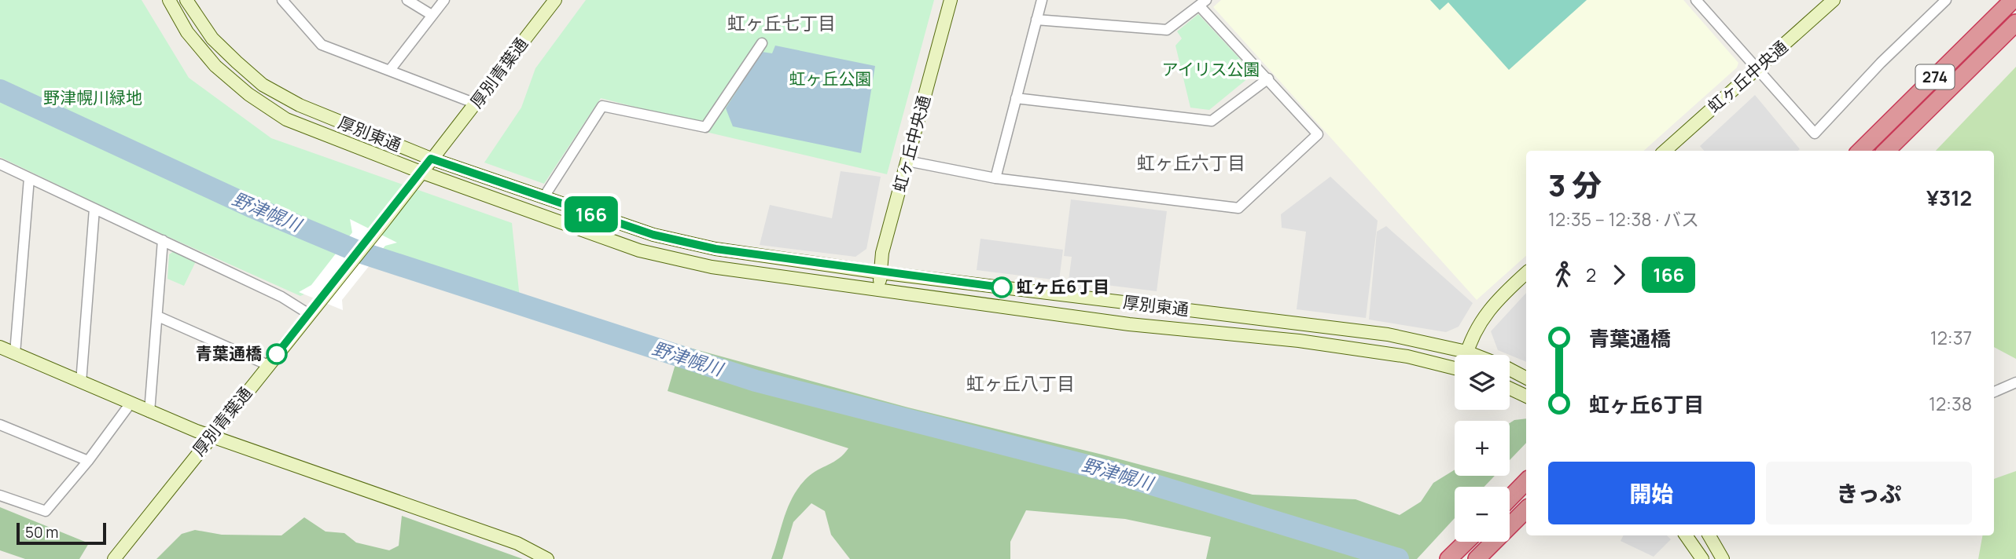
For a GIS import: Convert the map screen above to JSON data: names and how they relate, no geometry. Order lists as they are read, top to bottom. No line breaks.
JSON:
{"streets":{"highway":["274"],"street":["厚別青葉通","虹ヶ丘中央通","厚別東通"]},"crossings":[["厚別青葉通","厚別東通"],["虹ヶ丘中央通","厚別東通"]],"districts":["虹ヶ丘七丁目","虹ヶ丘六丁目","虹ヶ丘八丁目"],"water":["野津幌川"],"parks":["アイリス公園","虹ヶ丘公園","野津幌川緑地"],"places":["虹ヶ丘6丁目","青葉通橋"],"lines":["bus line 166"],"scale_bar":"50 m","page":{"on_map":"166","heading":["3 分","12:35 – 12:38 · バス","¥312"],"legs":["2","166"],"list":[{"name":"青葉通橋","value":"12:37"},{"name":"虹ヶ丘6丁目","value":"12:38"}],"map_buttons":["+","−"],"buttons":["開始","きっぷ"],"scale":"50 m"}}
